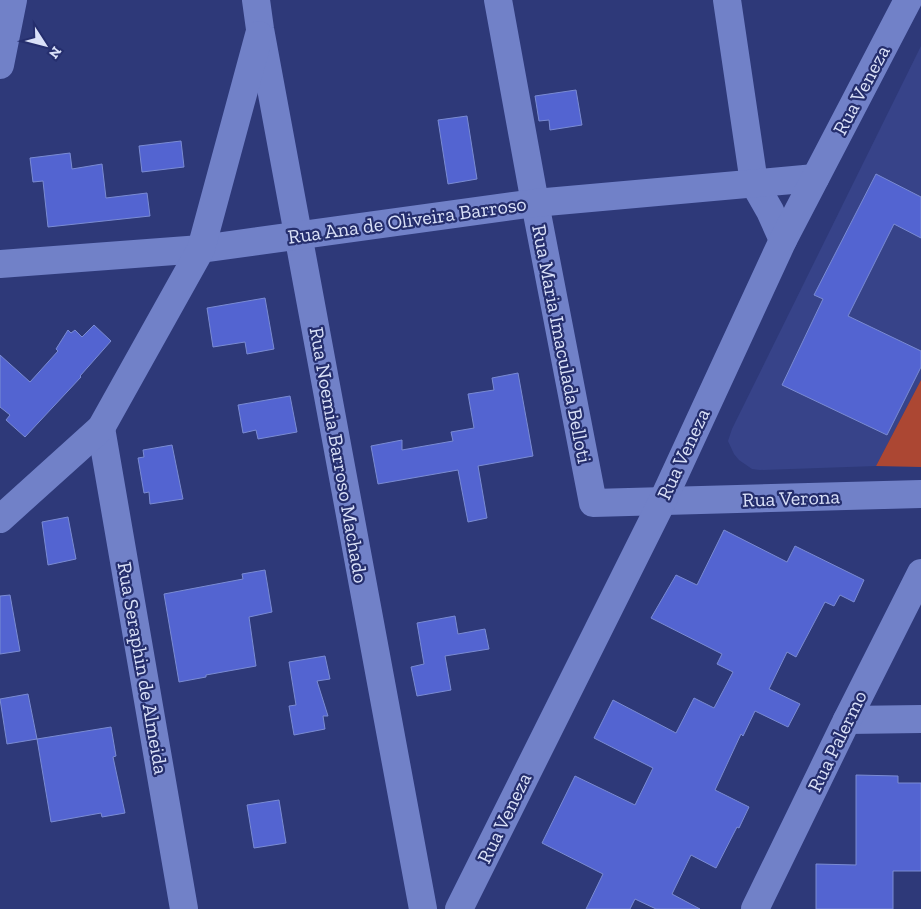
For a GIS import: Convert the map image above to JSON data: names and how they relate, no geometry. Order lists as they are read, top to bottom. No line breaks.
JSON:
{"streets":{"street":["Rua Veneza","Rua Ana de Oliveira Barroso","Rua Maria Imaculada Belloti","Rua Noemia Barroso Machado","Rua Verona","Rua Seraphin de Almeida","Rua Palermo"]},"crossings":[["Rua Veneza","Rua Ana de Oliveira Barroso"],["Rua Veneza","Rua Maria Imaculada Belloti"],["Rua Veneza","Rua Verona"],["Rua Ana de Oliveira Barroso","Rua Maria Imaculada Belloti"],["Rua Ana de Oliveira Barroso","Rua Noemia Barroso Machado"],["Rua Maria Imaculada Belloti","Rua Verona"]],"north":"bottom right"}
